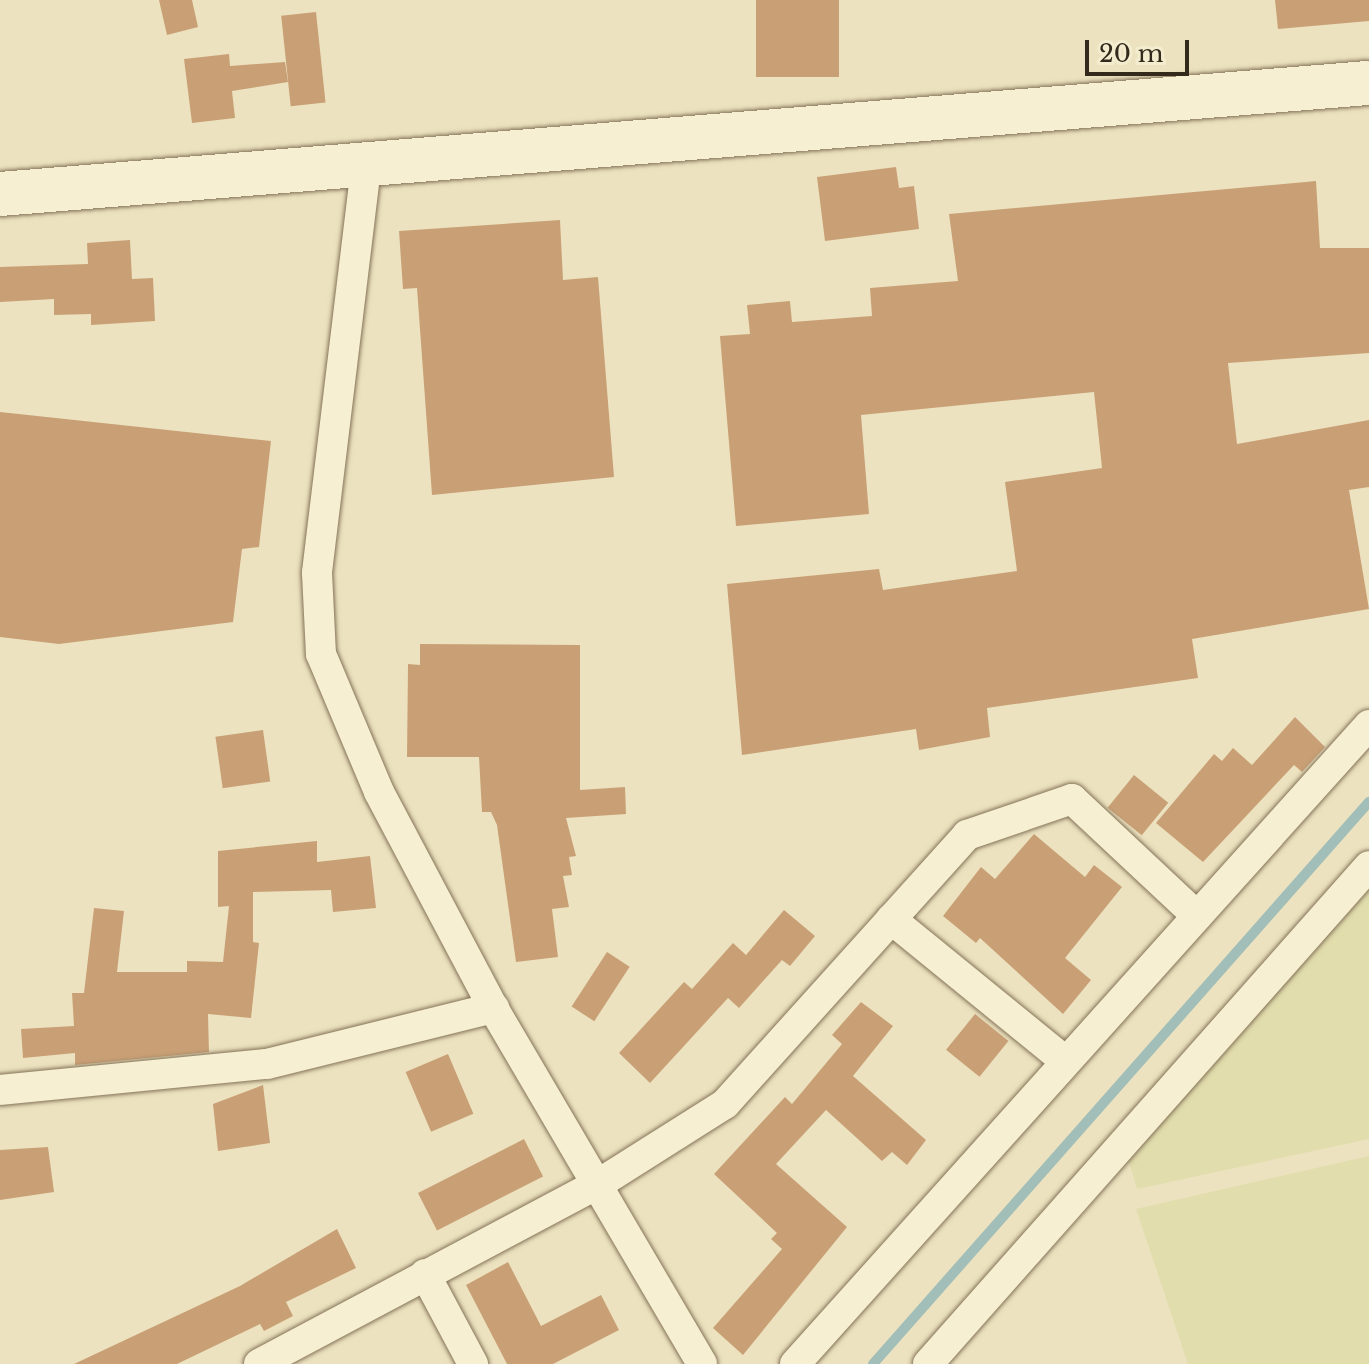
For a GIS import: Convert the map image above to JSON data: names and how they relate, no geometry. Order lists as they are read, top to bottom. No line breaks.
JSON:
{"scale_bar":"20 m"}
